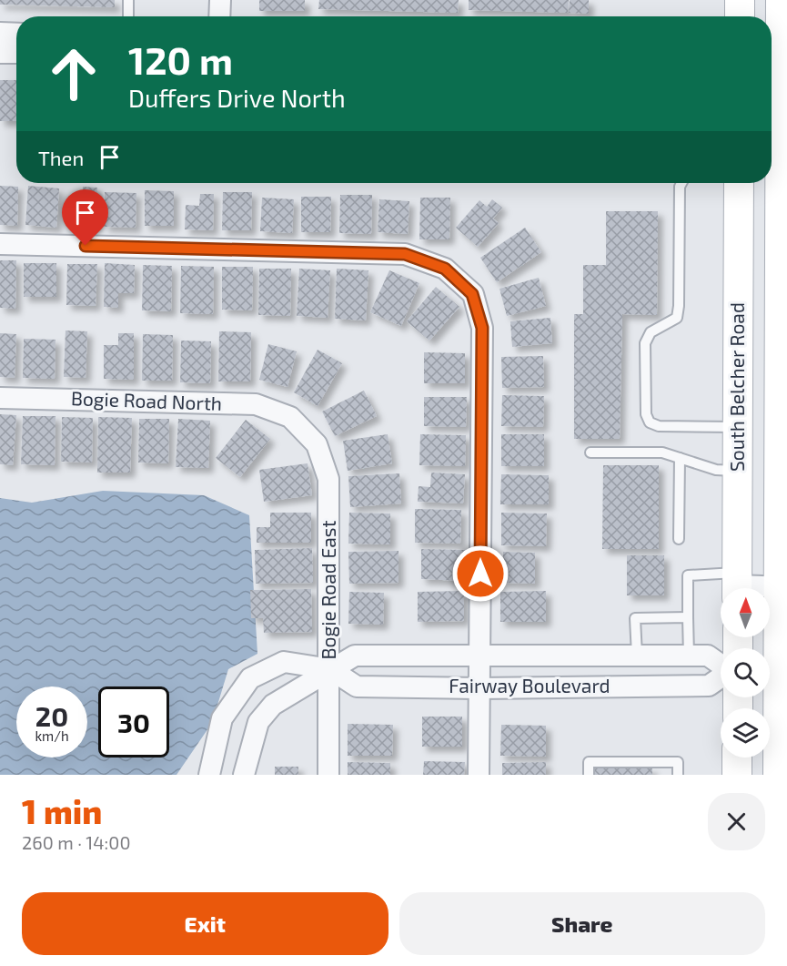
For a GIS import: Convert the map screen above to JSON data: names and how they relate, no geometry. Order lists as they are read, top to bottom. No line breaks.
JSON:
{"streets":{"main road":["South Belcher Road"],"street":["Bogie Road North","Bogie Road East","Fairway Boulevard"]},"crossings":[["Bogie Road North","Bogie Road East"],["Bogie Road East","Fairway Boulevard"]],"north":"top","page":{"turn":["120 m","Duffers Drive North"],"then":"Then","speed":"20 km/h","limit":"30","heading":["1 min","260 m · 14:00"],"buttons":["Exit","Share"]}}
